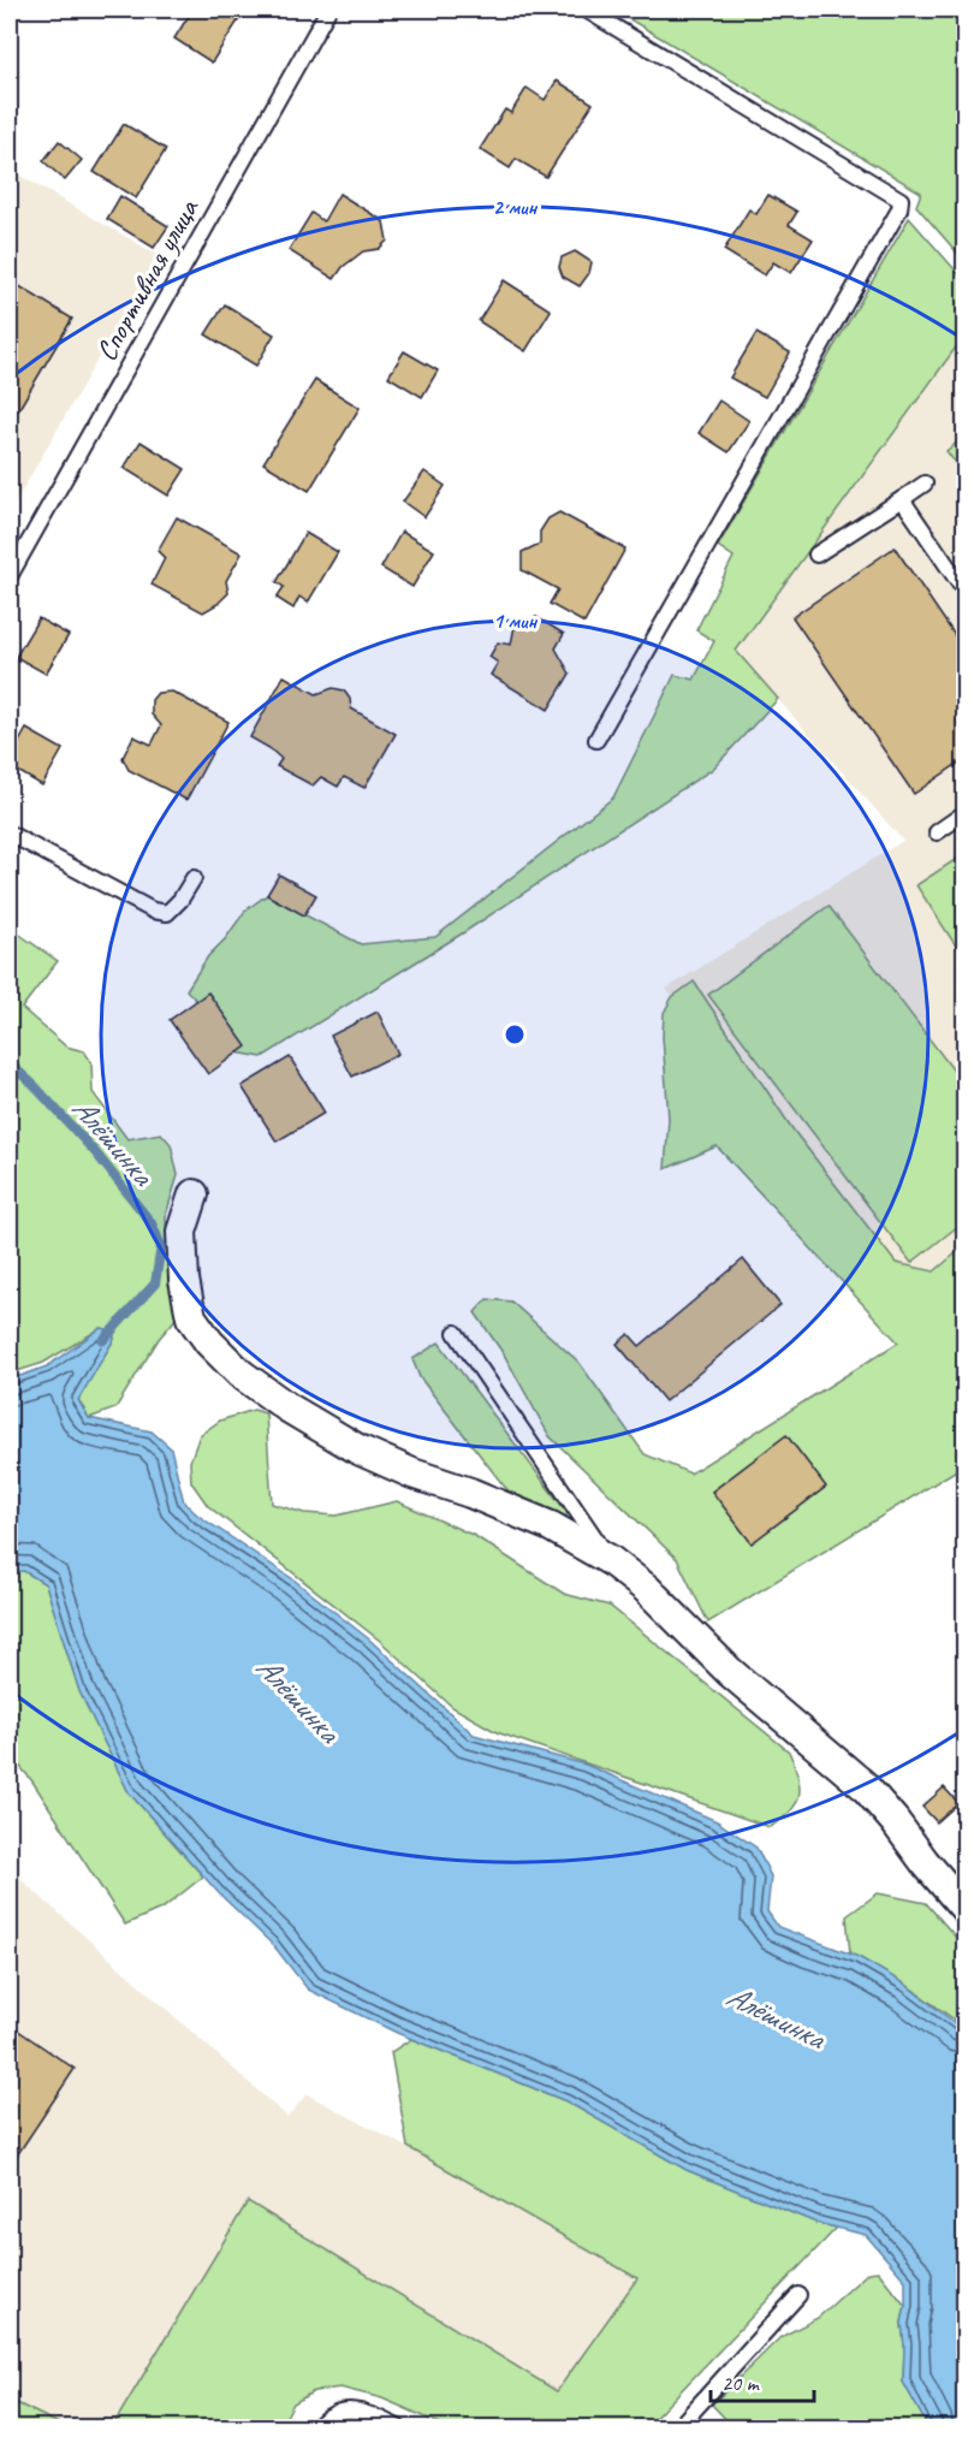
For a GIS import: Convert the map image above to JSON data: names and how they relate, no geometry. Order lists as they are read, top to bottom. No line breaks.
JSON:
{"streets":{"lane":["Спортивная улица"]},"water":["Алёшинка"],"scale_bar":"20 m","rings":["2 мин","1 мин"]}
